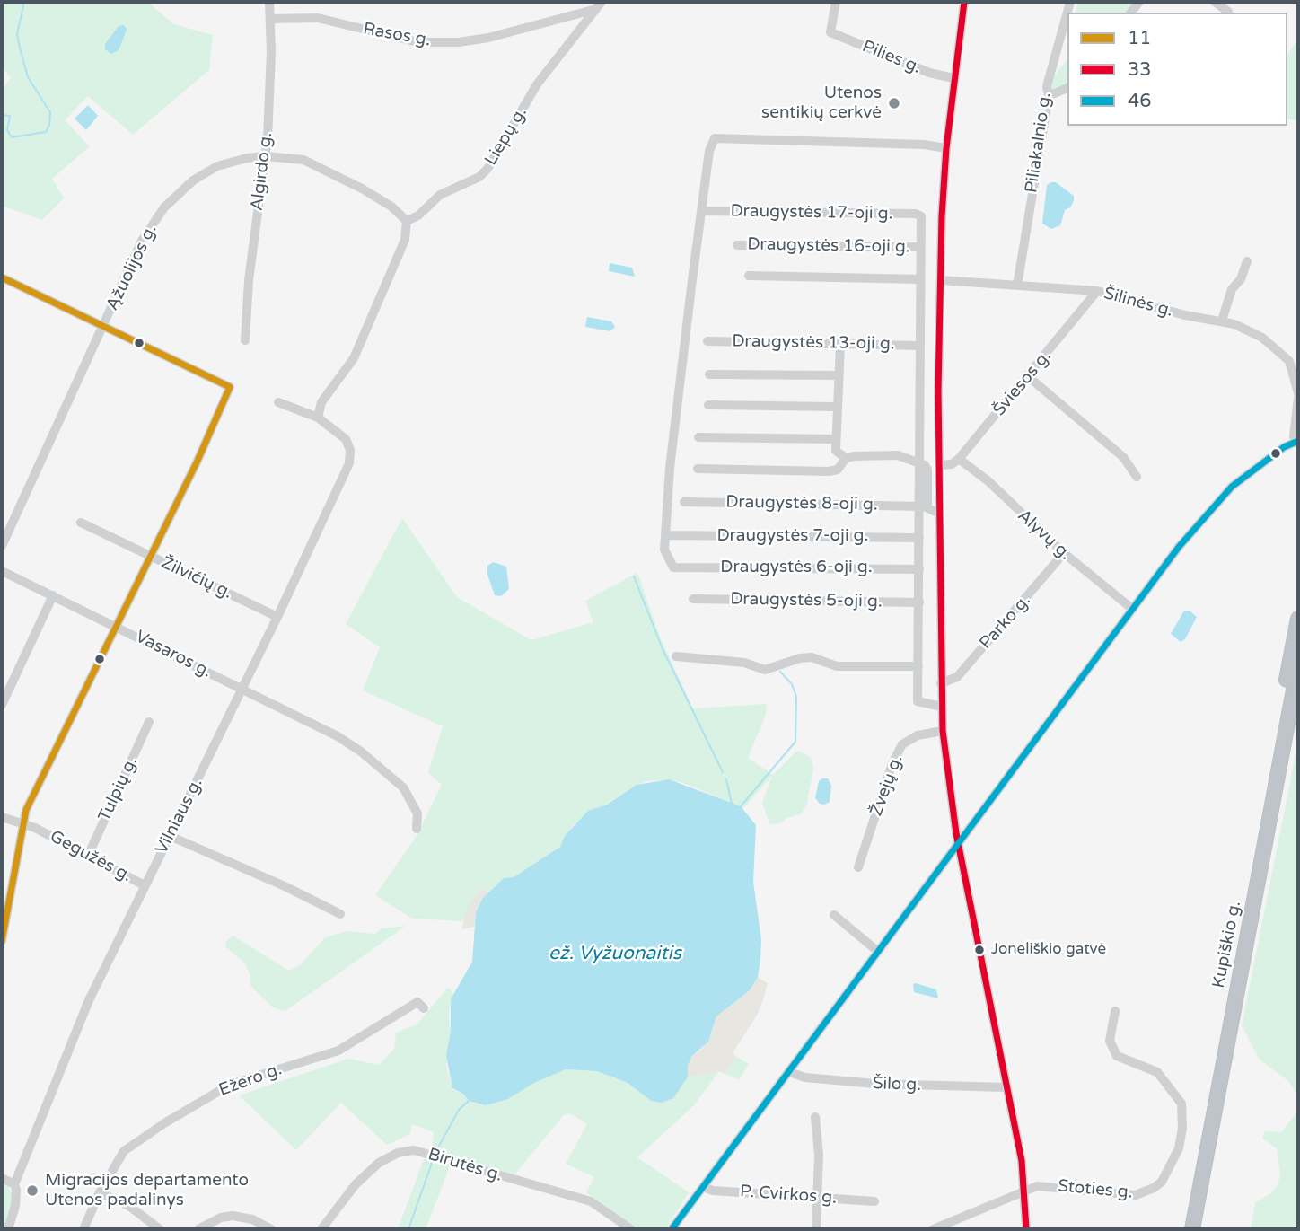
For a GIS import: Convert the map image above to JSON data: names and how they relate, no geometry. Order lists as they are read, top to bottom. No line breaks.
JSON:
{"streets":{"highway":["Kupiškio g."],"street":["Rasos g.","Pilies g.","Liepų g.","Piliakalnio g.","Algirdo g.","Draugystės 17-oji g.","Draugystės 16-oji g.","Ąžuolijos g.","Šilinės g.","Draugystės 13-oji g.","Šviesos g.","Draugystės 8-oji g.","Alyvų g.","Draugystės 7-oji g.","Draugystės 6-oji g.","Žilvičių g.","Draugystės 5-oji g.","Parko g.","Vasaros g.","Žvejų g.","Tulpių g.","Vilniaus g.","Gegužės g.","Ežero g.","Šilo g.","Birutės g.","Stoties g.","P. Cvirkos g."]},"crossings":[["Rasos g.","Liepų g."],["Rasos g.","Algirdo g."],["Liepų g.","Ąžuolijos g."],["Piliakalnio g.","Šilinės g."],["Algirdo g.","Ąžuolijos g."],["Draugystės 17-oji g.","Draugystės 16-oji g."],["Šilinės g.","Šviesos g."],["Šviesos g.","Alyvų g."],["Alyvų g.","Parko g."],["Draugystės 7-oji g.","Draugystės 6-oji g."],["Žilvičių g.","Vilniaus g."],["Vasaros g.","Vilniaus g."],["Tulpių g.","Gegužės g."],["Vilniaus g.","Gegužės g."]],"water":["ež. Vyžuonaitis"],"places":["Utenos sentikių cerkvė","Joneliškio gatvė","Migracijos departamento Utenos padalinys"],"lines":["transit line 33","transit line 11","transit line 46"],"legend":["11","33","46"]}
